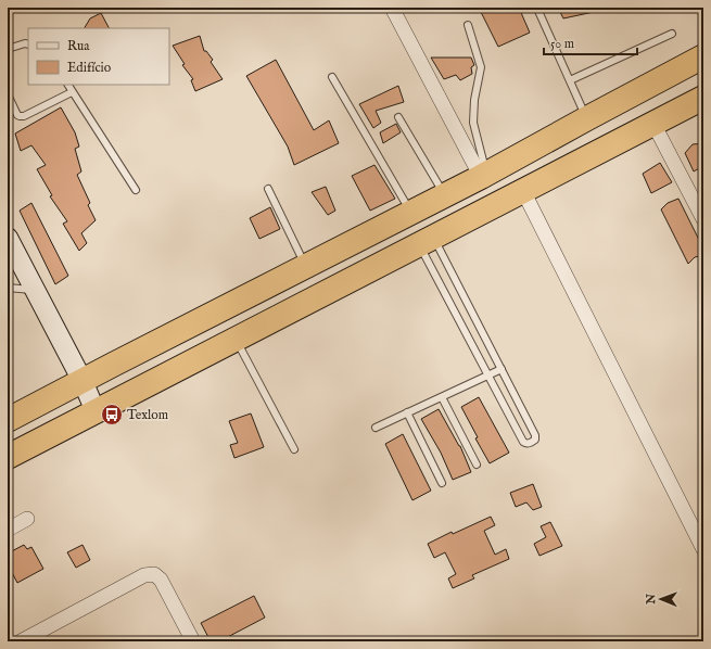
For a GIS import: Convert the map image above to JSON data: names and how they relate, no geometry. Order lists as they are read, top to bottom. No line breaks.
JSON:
{"places":{"bus stop":["Texlom"]},"legend":["Rua","Edifício"],"scale_bar":"50 m","north":"left"}
